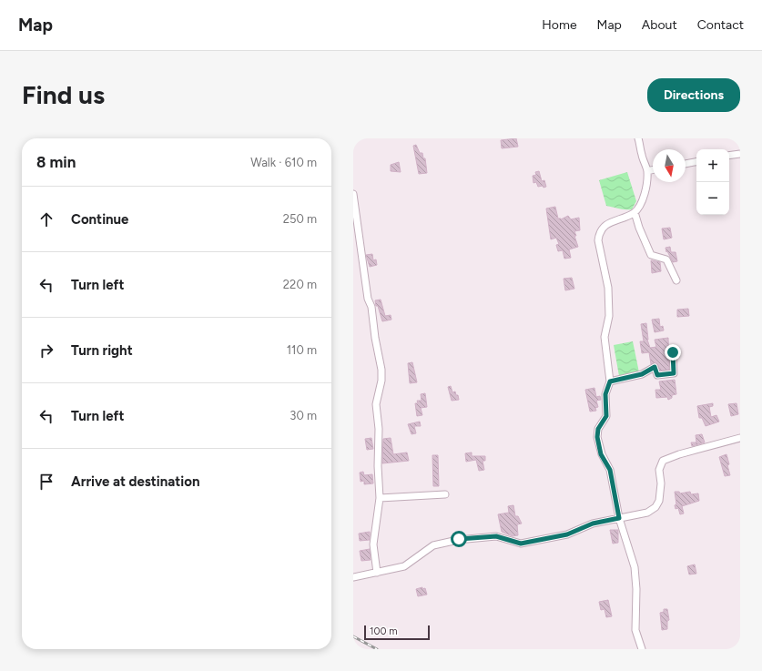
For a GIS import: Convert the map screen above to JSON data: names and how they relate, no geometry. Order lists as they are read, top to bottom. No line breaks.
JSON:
{"scale_bar":"100 m","north":"bottom","page":{"header":"Map","nav":["Home","Map","About","Contact"],"buttons":"Directions","title":"Find us","heading":["8 min","Walk · 610 m"],"map_buttons":["+","−"],"list":[["Continue","250 m"],["Turn left","220 m"],["Turn right","110 m"],["Turn left","30 m"],"Arrive at destination"],"scale":"100 m"}}
